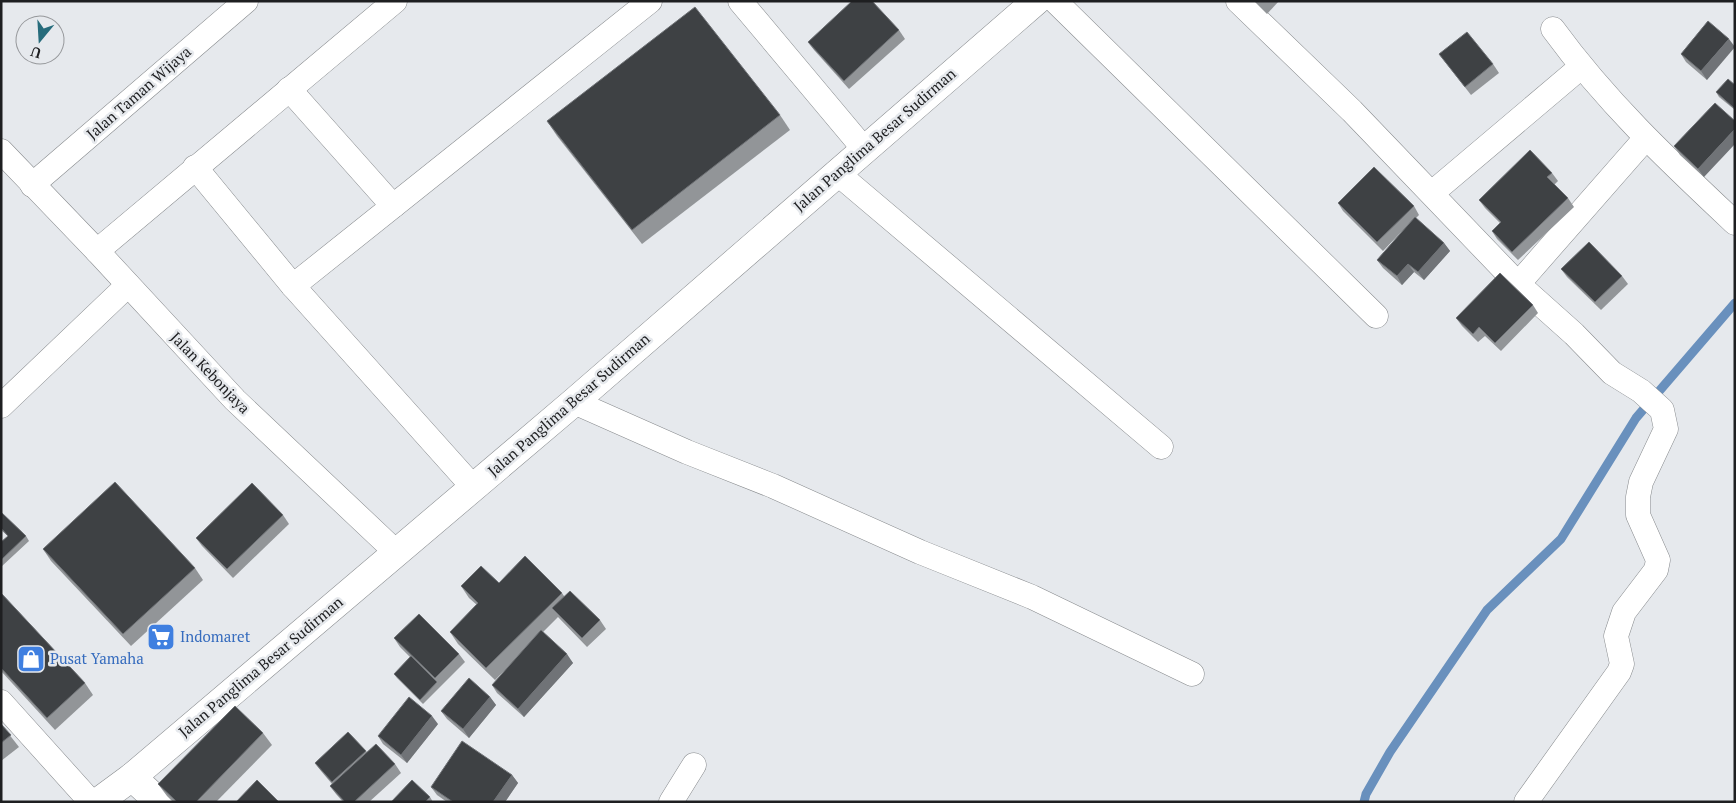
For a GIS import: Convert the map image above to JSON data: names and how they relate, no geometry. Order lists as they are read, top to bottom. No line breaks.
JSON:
{"streets":{"main road":["Jalan Panglima Besar Sudirman"],"street":["Jalan Taman Wijaya","Jalan Kebonjaya"]},"crossings":[["Jalan Taman Wijaya","Jalan Kebonjaya"],["Jalan Panglima Besar Sudirman","Jalan Kebonjaya"]],"places":{"supermarket":["Indomaret"],"shop":["Pusat Yamaha"]},"north":"bottom"}
